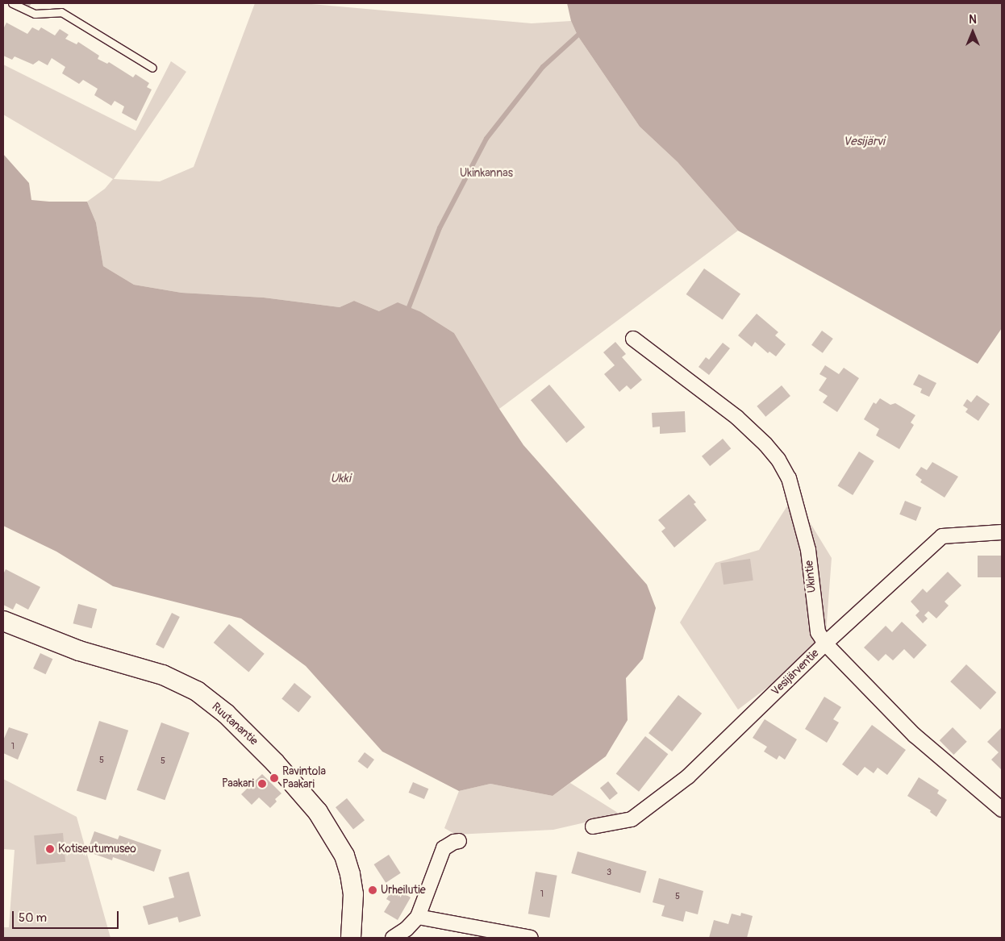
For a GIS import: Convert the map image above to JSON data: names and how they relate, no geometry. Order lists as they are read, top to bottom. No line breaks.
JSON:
{"streets":{"main road":["Ruutanantie"],"street":["Ukintie","Vesijärventie"]},"crossings":[["Ukintie","Vesijärventie"]],"water":["Vesijärvi","Ukki"],"parks":["Ukinkannas"],"places":["Ravintola Paakari","Paakari","Kotiseutumuseo","Urheilutie"],"house_numbers":["1","5","5","3","1","5"],"scale_bar":"50 m","north":"top"}
